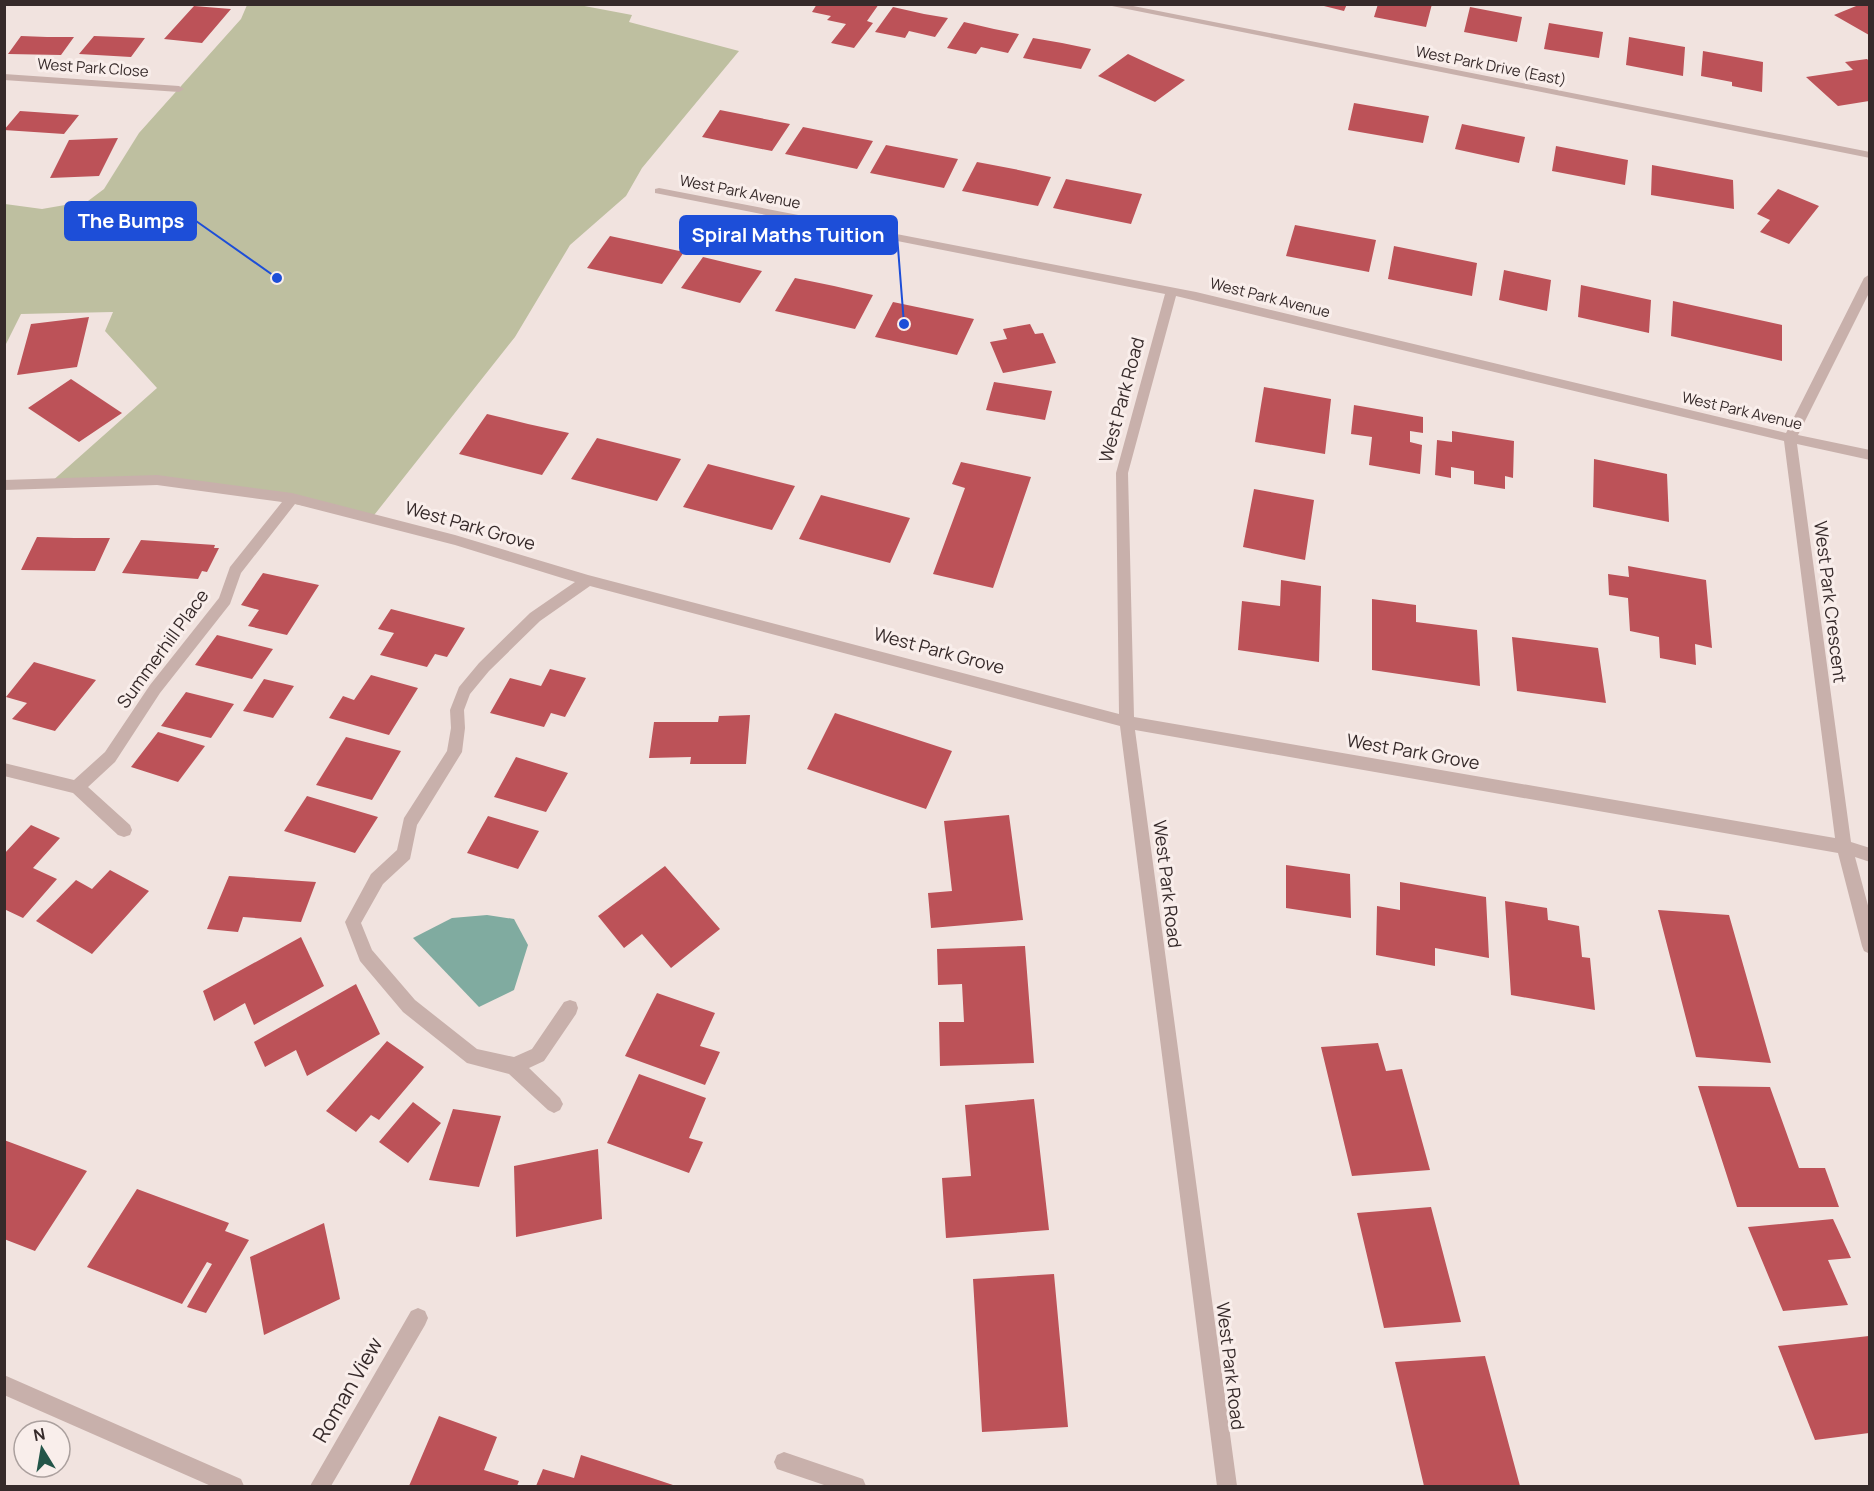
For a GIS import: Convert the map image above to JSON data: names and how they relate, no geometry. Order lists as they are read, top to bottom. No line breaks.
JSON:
{"streets":{"street":["West Park Drive (East)","West Park Close","West Park Avenue","West Park Road","West Park Grove","West Park Crescent","Summerhill Place","Roman View"]},"crossings":[["West Park Avenue","West Park Road"],["West Park Avenue","West Park Crescent"],["West Park Road","West Park Grove"],["West Park Grove","West Park Crescent"],["West Park Grove","Summerhill Place"]],"places":["The Bumps","Spiral Maths Tuition"],"north":"top"}
